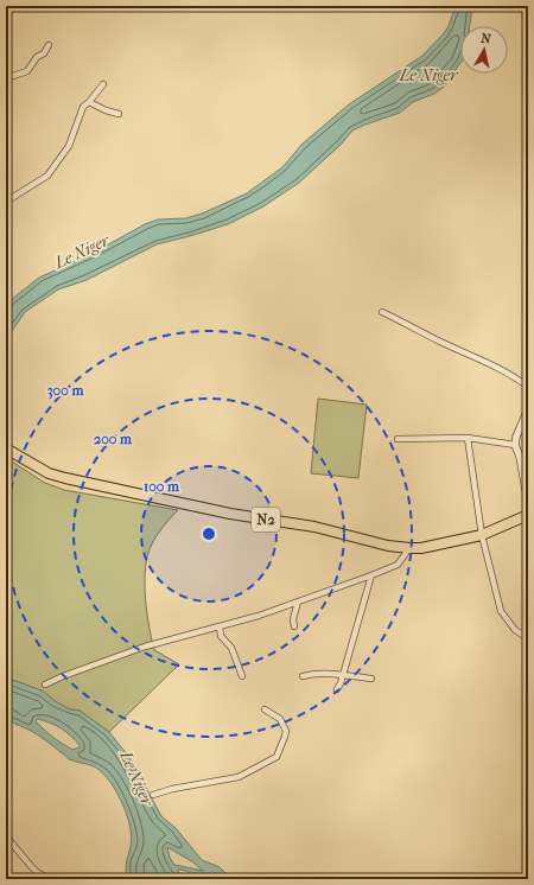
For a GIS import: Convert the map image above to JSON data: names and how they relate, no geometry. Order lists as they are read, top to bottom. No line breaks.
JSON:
{"streets":{"highway":["N2"]},"water":["Le Niger"],"north":"top","rings":["300 m","200 m","100 m"]}
